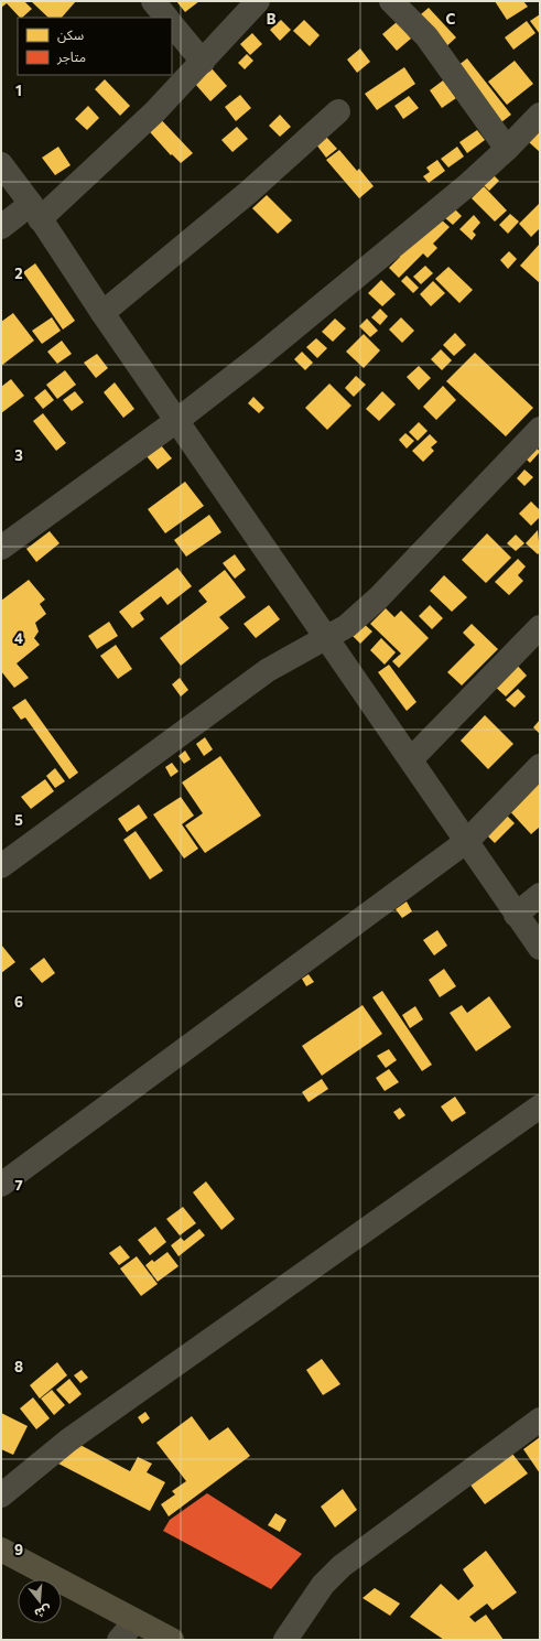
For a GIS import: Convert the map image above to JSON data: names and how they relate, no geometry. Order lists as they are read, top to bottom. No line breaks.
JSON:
{"legend":["سكن","متاجر"],"north":"bottom","grid":{"columns":["B","C"],"rows":["1","2","3","4","5","6","7","8","9"]}}
